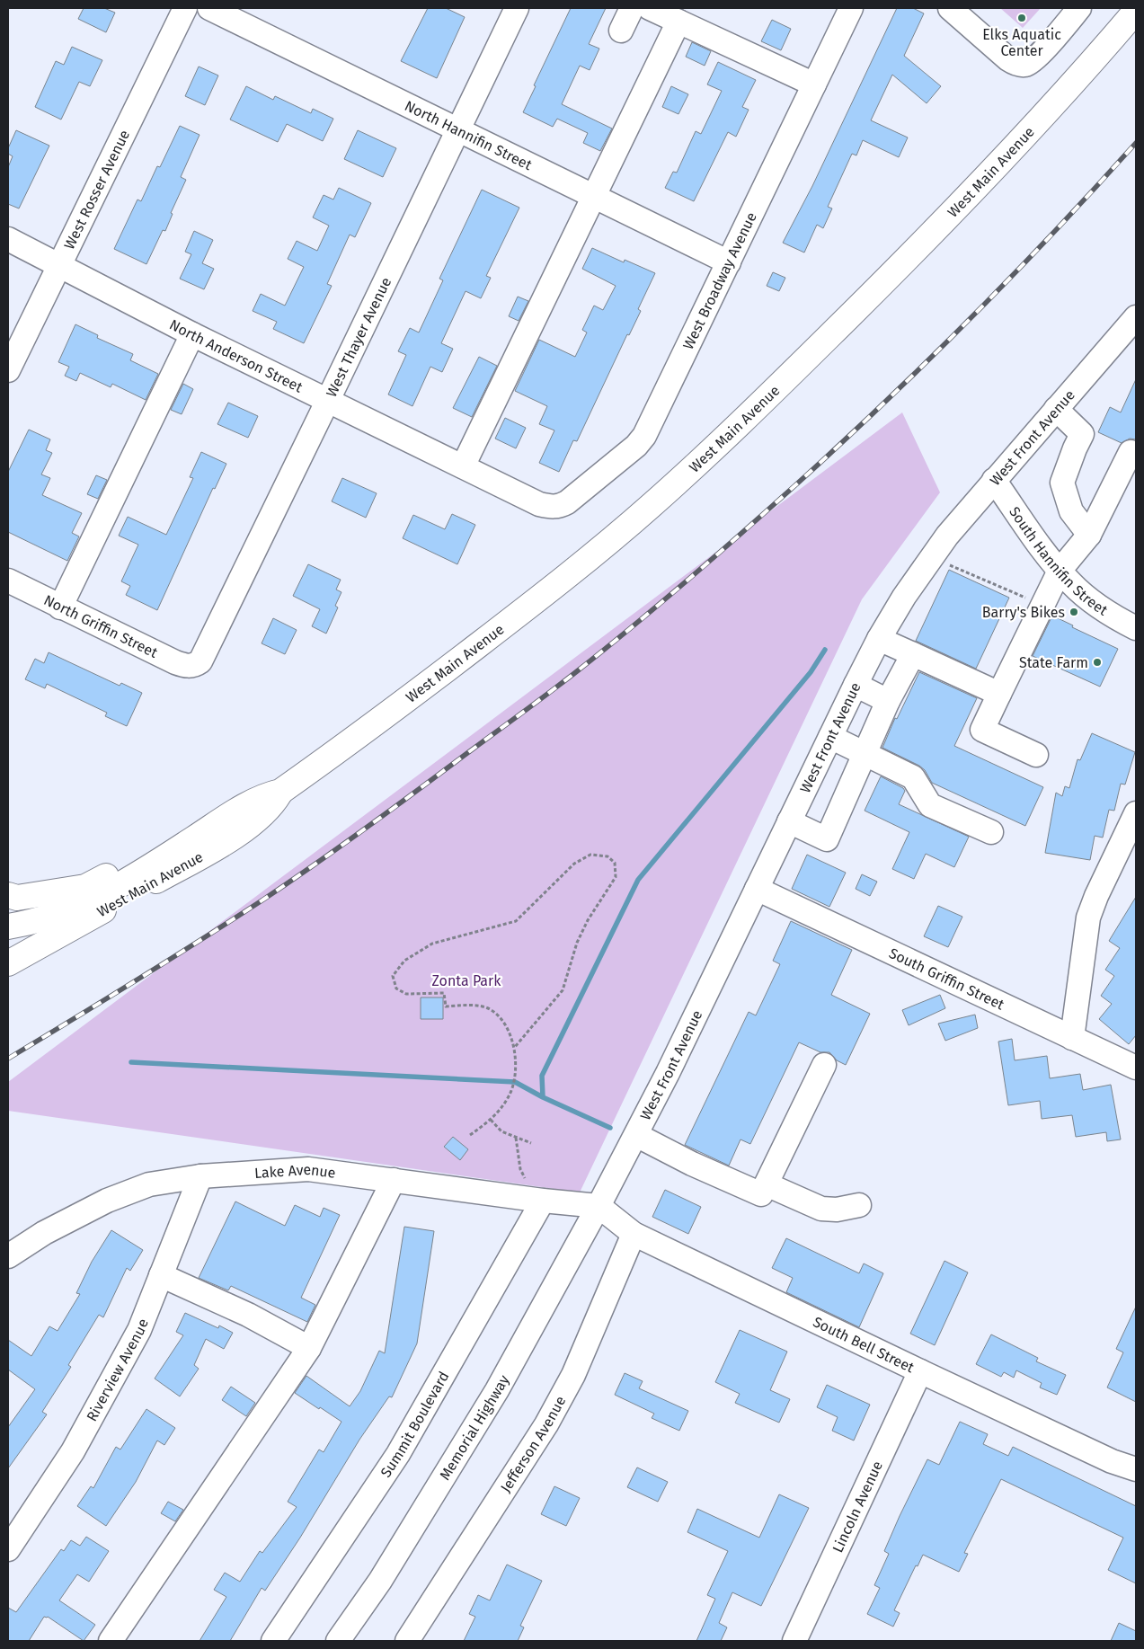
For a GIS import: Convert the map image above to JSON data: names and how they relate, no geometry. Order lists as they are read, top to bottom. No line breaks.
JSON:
{"streets":{"main road":["West Main Avenue"],"street":["North Hannifin Street","West Rosser Avenue","West Broadway Avenue","West Thayer Avenue","North Anderson Street","West Front Avenue","South Hannifin Street","North Griffin Street","South Griffin Street","Lake Avenue","South Bell Street","Riverview Avenue","Summit Boulevard","Memorial Highway","Jefferson Avenue","Lincoln Avenue"]},"crossings":[["North Hannifin Street","West Broadway Avenue"],["North Hannifin Street","West Thayer Avenue"],["West Rosser Avenue","North Anderson Street"],["West Broadway Avenue","North Anderson Street"],["West Thayer Avenue","North Anderson Street"],["West Thayer Avenue","North Griffin Street"],["West Front Avenue","South Hannifin Street"],["West Front Avenue","South Griffin Street"],["West Front Avenue","Lake Avenue"],["West Front Avenue","South Bell Street"],["West Front Avenue","Memorial Highway"],["Lake Avenue","South Bell Street"],["Lake Avenue","Riverview Avenue"],["Lake Avenue","Summit Boulevard"],["Lake Avenue","Memorial Highway"],["South Bell Street","Memorial Highway"],["South Bell Street","Jefferson Avenue"],["South Bell Street","Lincoln Avenue"]],"parks":["Zonta Park"],"places":["Elks Aquatic Center","Barry's Bikes","State Farm"]}
